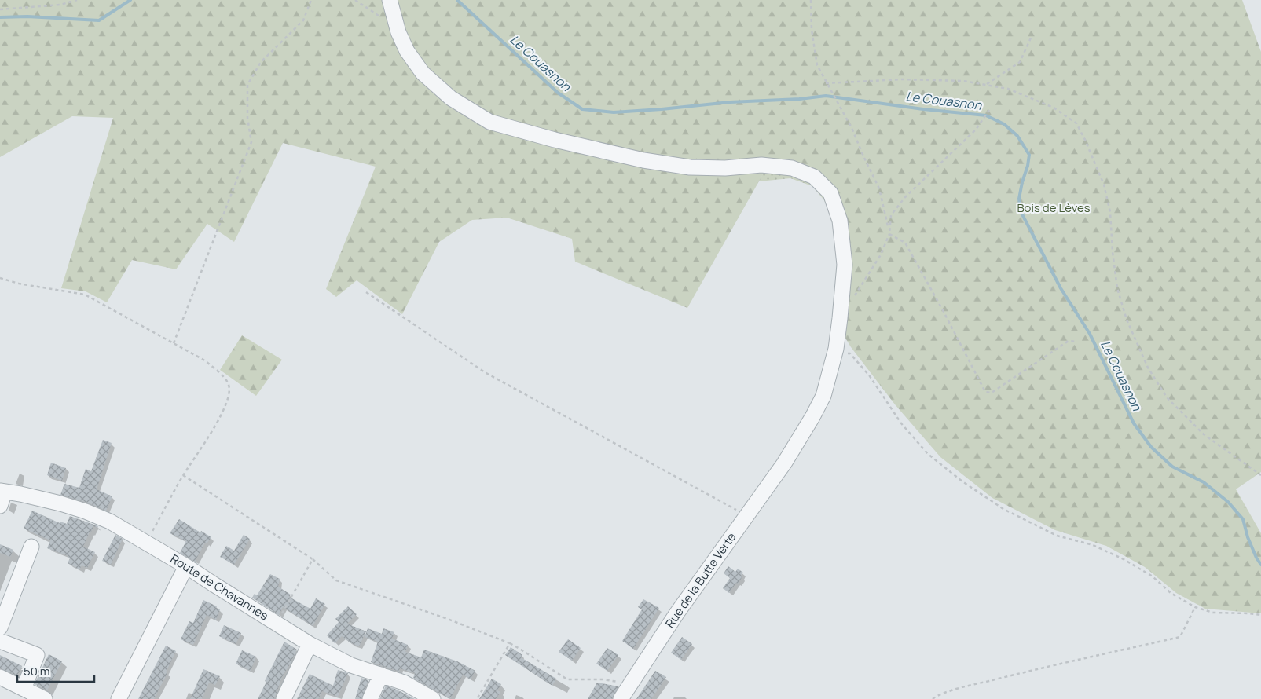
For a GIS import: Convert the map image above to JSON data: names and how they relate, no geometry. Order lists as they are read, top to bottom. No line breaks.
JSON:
{"streets":{"street":["Rue de la Butte Verte","Route de Chavannes"]},"water":["Le Couasnon"],"parks":["Bois de Lèves"],"scale_bar":"50 m"}
